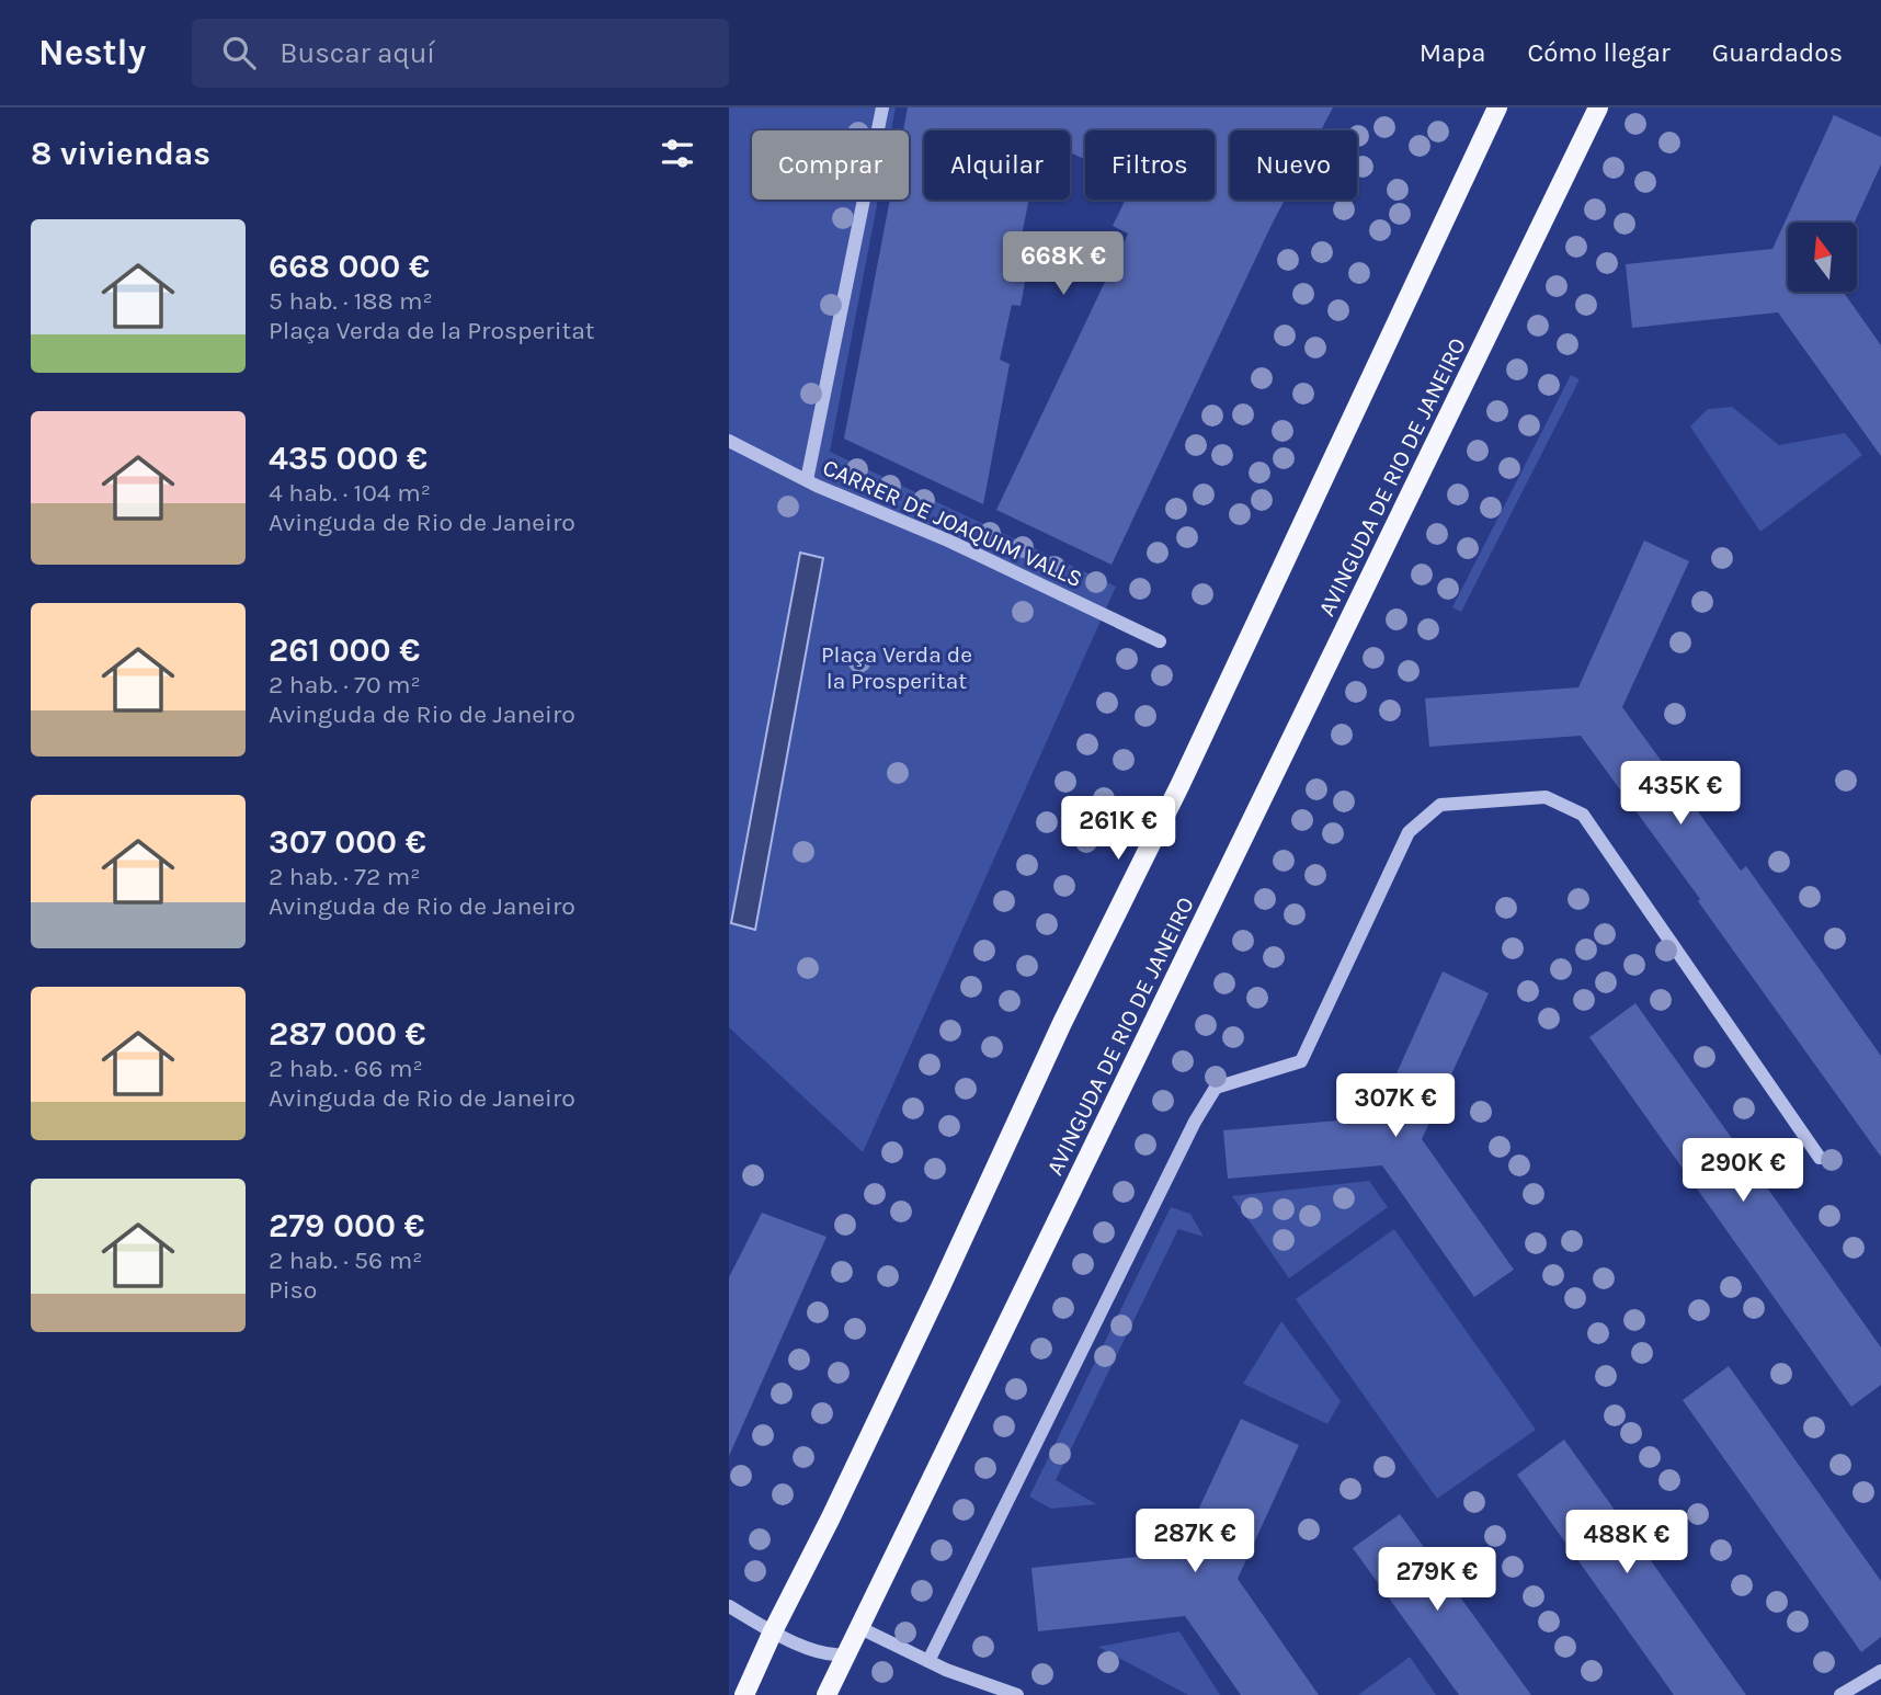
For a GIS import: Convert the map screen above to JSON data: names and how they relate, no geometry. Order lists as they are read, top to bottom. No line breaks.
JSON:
{"streets":{"main road":["AVINGUDA DE RIO DE JANEIRO"],"street":["CARRER DE JOAQUIM VALLS"]},"parks":["Plaça Verda de la Prosperitat"],"north":"top","page":{"header":"Nestly","search":"Buscar aquí","nav":["Mapa","Cómo llegar","Guardados"],"heading":"8 viviendas","chip":["Comprar","Alquilar","Filtros","Nuevo"],"list":[{"name":"668 000 €","note":"5 hab. · 188 m² · Plaça Verda de la Prosperitat"},{"name":"435 000 €","note":"4 hab. · 104 m² · Avinguda de Rio de Janeiro"},{"name":"261 000 €","note":"2 hab. · 70 m² · Avinguda de Rio de Janeiro"},{"name":"307 000 €","note":"2 hab. · 72 m² · Avinguda de Rio de Janeiro"},{"name":"287 000 €","note":"2 hab. · 66 m² · Avinguda de Rio de Janeiro"},{"name":"279 000 €","note":"2 hab. · 56 m² · Piso"}],"price":["668K €","435K €","261K €","307K €","290K €","287K €","488K €","279K €"]}}
